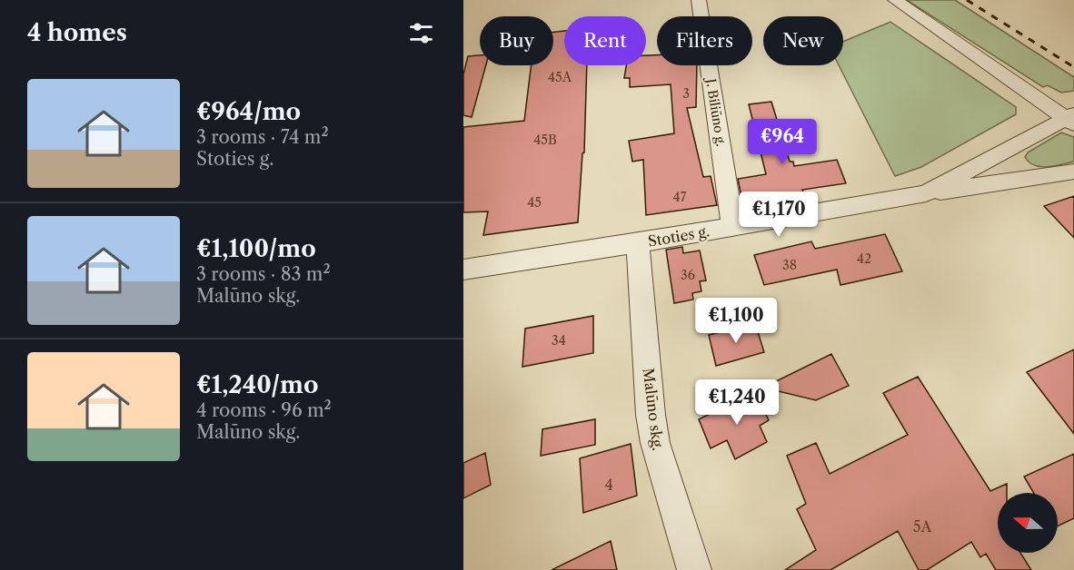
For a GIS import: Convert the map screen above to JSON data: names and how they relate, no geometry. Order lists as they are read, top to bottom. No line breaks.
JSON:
{"streets":{"street":["J. Biliūno g.","Stoties g.","Malūno skg."]},"crossings":[["J. Biliūno g.","Stoties g."],["Stoties g.","Malūno skg."]],"house_numbers":["45A","3","45B","47","45","42","38","36","34","4","5A"],"north":"left","page":{"heading":"4 homes","chip":["Buy","Rent","Filters","New"],"list":[{"name":"€964/mo","note":"3 rooms · 74 m² · Stoties g."},{"name":"€1,100/mo","note":"3 rooms · 83 m² · Malūno skg."},{"name":"€1,240/mo","note":"4 rooms · 96 m² · Malūno skg."}],"price":["€964","€1,170","€1,100","€1,240"]}}
